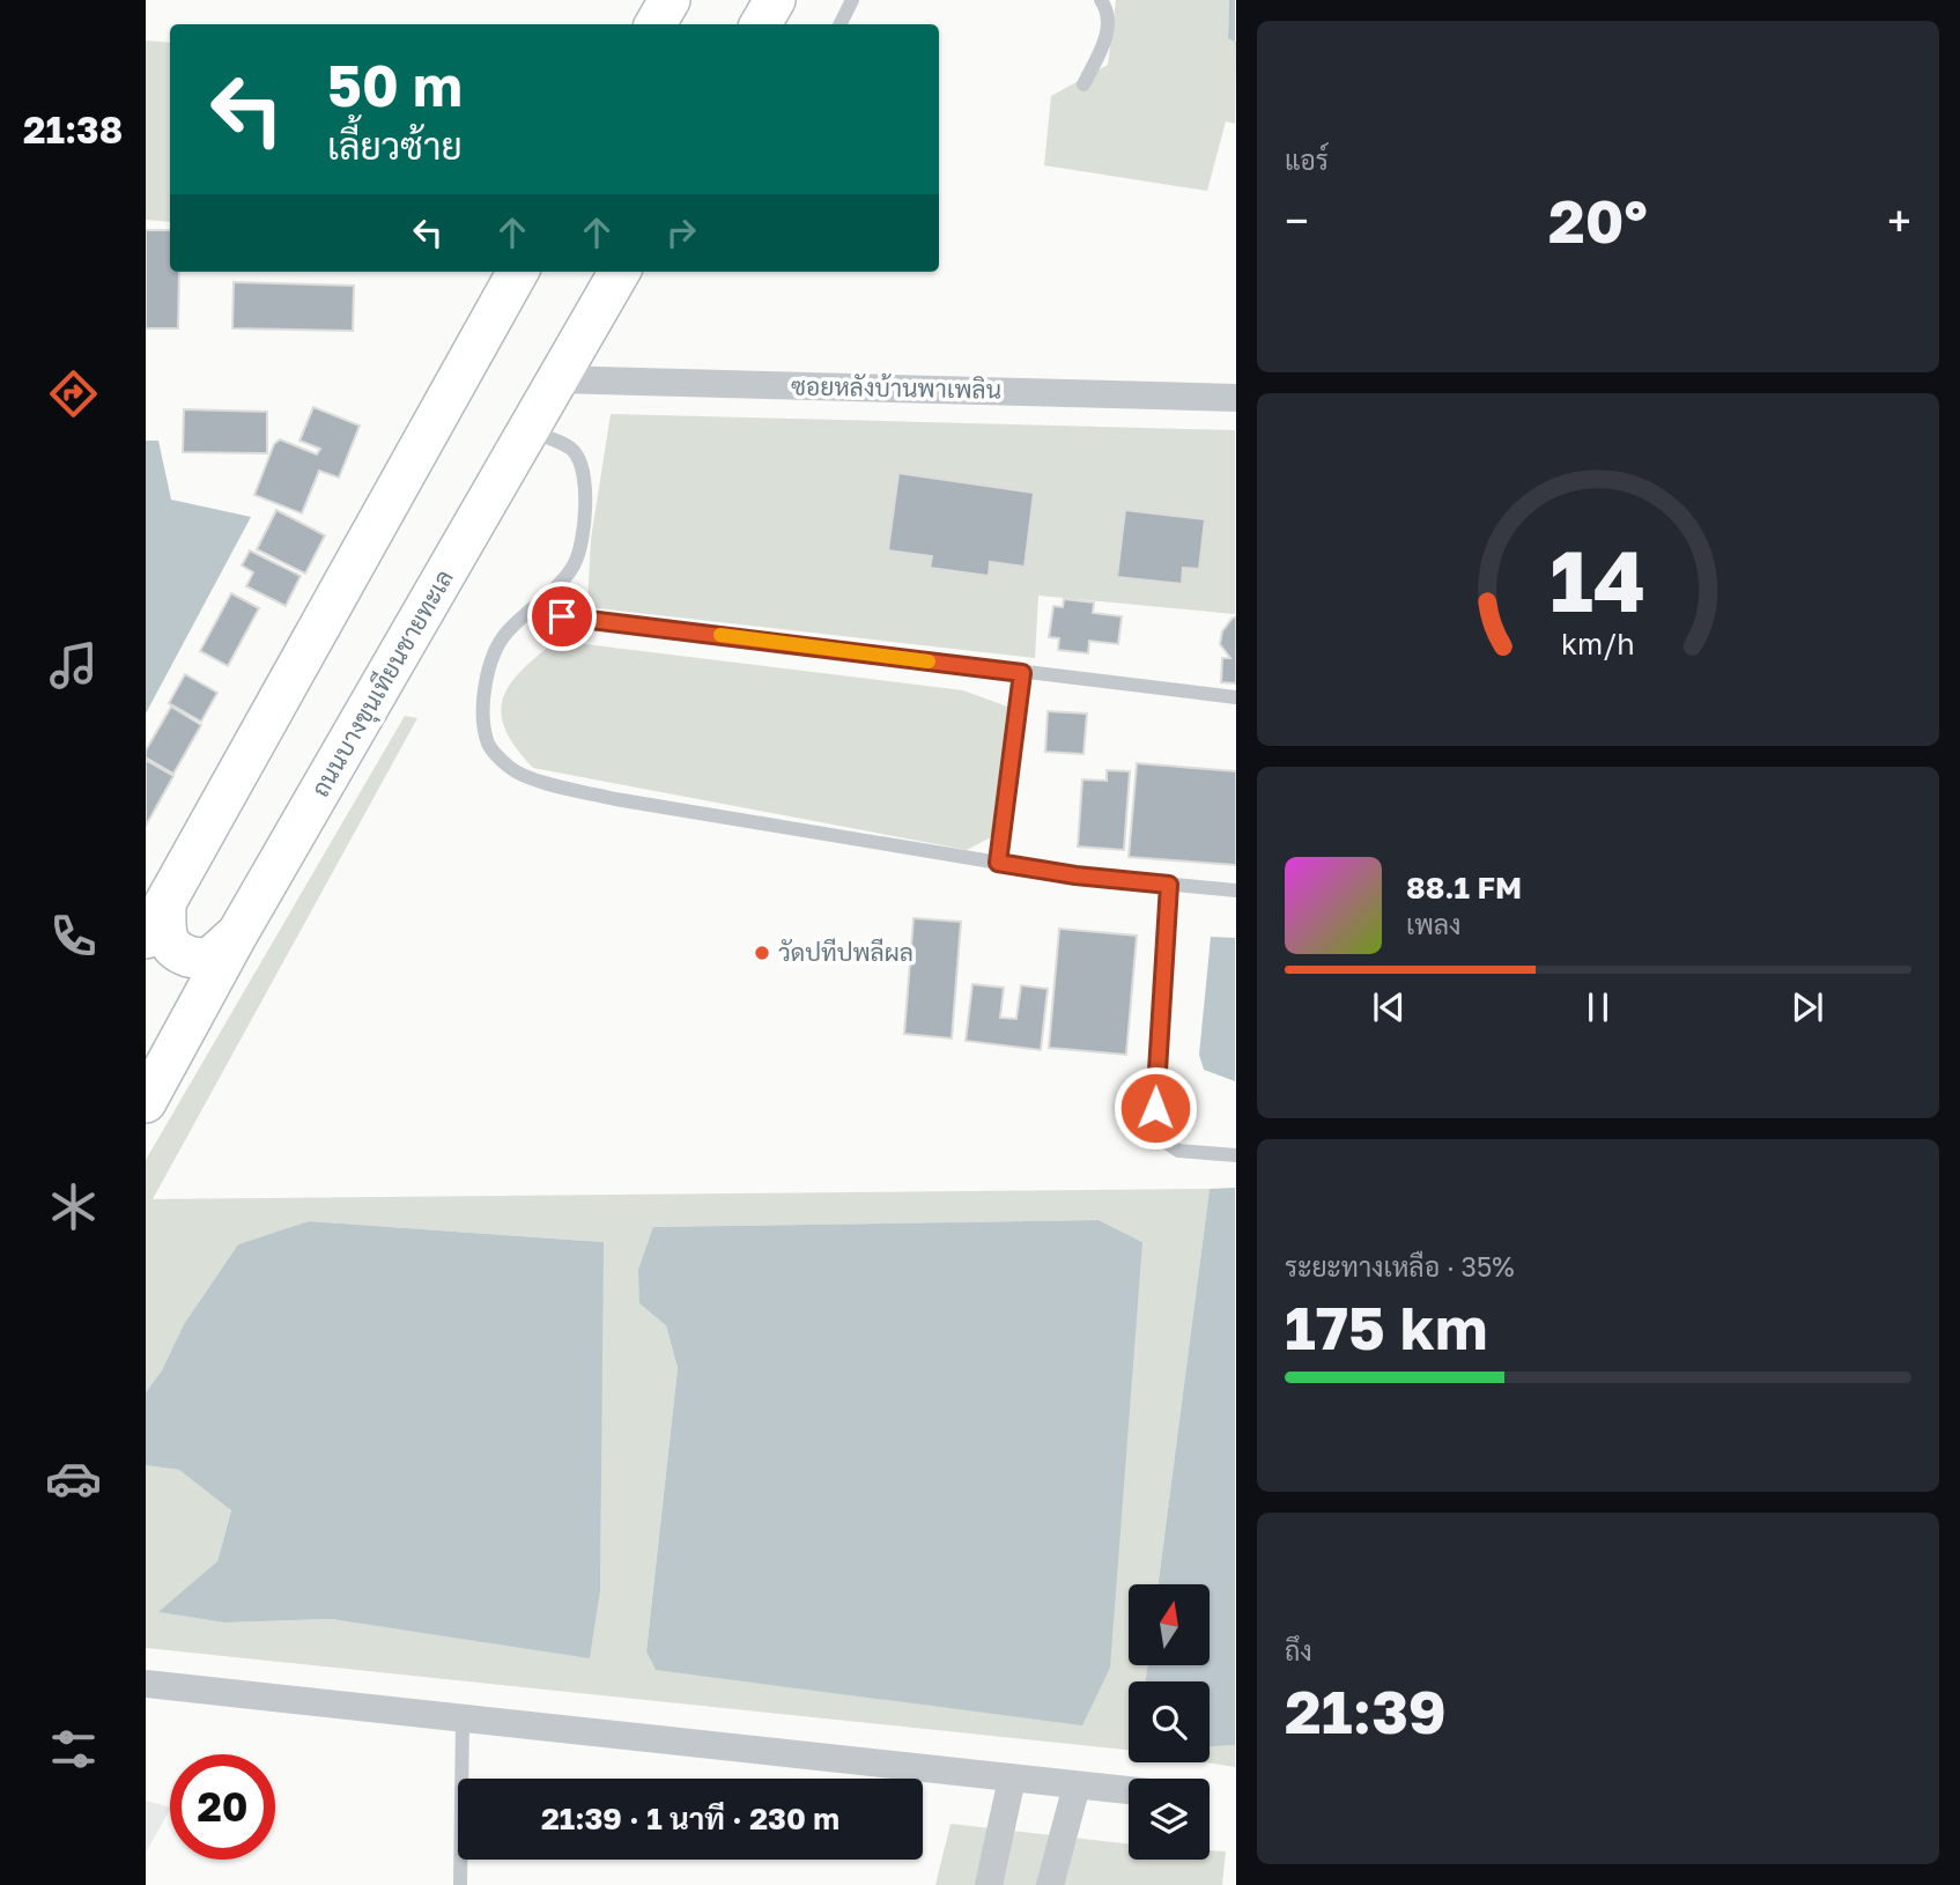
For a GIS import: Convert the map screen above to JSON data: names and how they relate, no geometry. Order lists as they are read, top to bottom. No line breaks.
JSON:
{"streets":{"main road":["ถนนบางขุนเทียนชายทะเล"],"street":["ซอยหลังบ้านพาเพลิน"]},"crossings":[["ซอยหลังบ้านพาเพลิน","ถนนบางขุนเทียนชายทะเล"]],"places":["วัดปทีปพลีผล"],"north":"top","page":{"tabs":"21:38","tile":["แอร์",["ระยะทางเหลือ · 35%","175 km"],["ถึง","21:39"]],"turn":["50 m","เลี้ยวซ้าย"],"heat":["−","20°","+"],"song":["88.1 FM","เพลง"],"limit":"20","trip":"21:39 · 1 นาที · 230 m","gauge":["14","km/h"]}}
